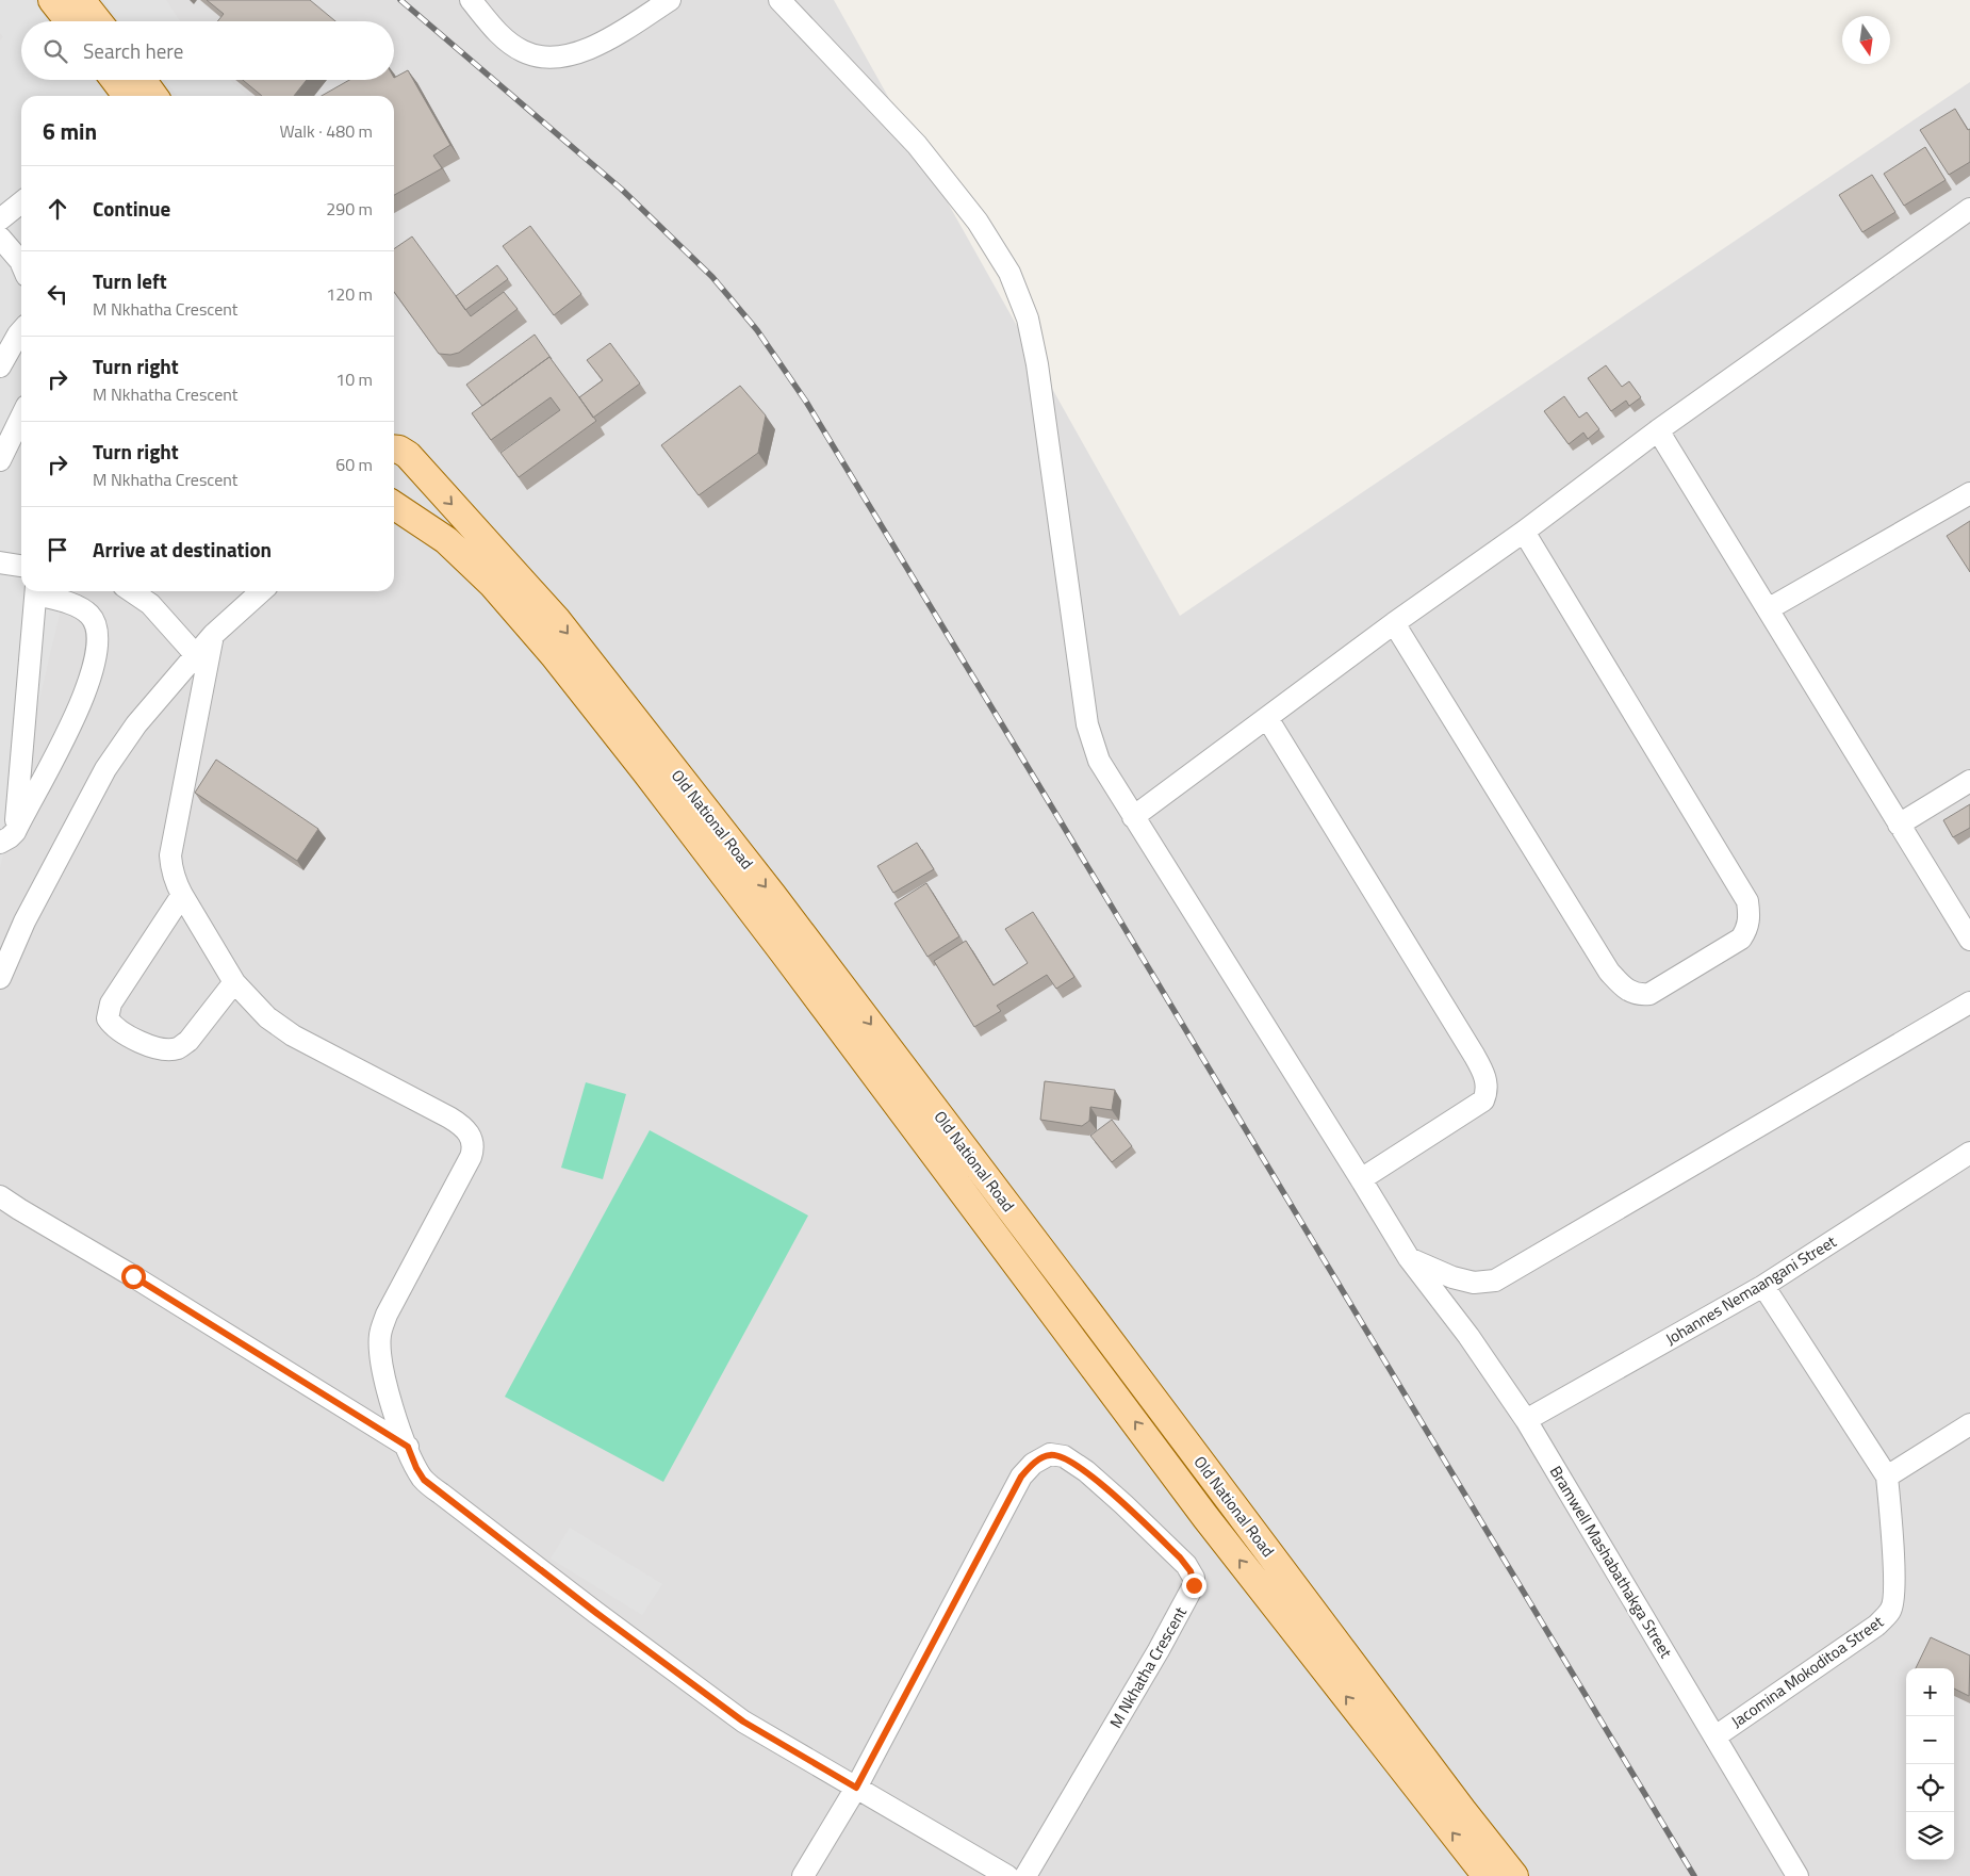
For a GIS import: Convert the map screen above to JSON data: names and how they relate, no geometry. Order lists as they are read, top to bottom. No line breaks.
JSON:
{"streets":{"main road":["Old National Road"],"street":["Johannes Nemaangani Street","Bramwell Mashabathakga Street","M Nkhatha Crescent","Jacomina Mokoditoa Street"]},"crossings":[["Johannes Nemaangani Street","Bramwell Mashabathakga Street"],["Johannes Nemaangani Street","Jacomina Mokoditoa Street"],["Bramwell Mashabathakga Street","Jacomina Mokoditoa Street"]],"north":"bottom","page":{"search":"Search here","heading":["6 min","Walk · 480 m"],"list":[["Continue","290 m"],["Turn left","M Nkhatha Crescent","120 m"],["Turn right","M Nkhatha Crescent","10 m"],["Turn right","M Nkhatha Crescent","60 m"],"Arrive at destination"],"map_buttons":["+","−"]}}
